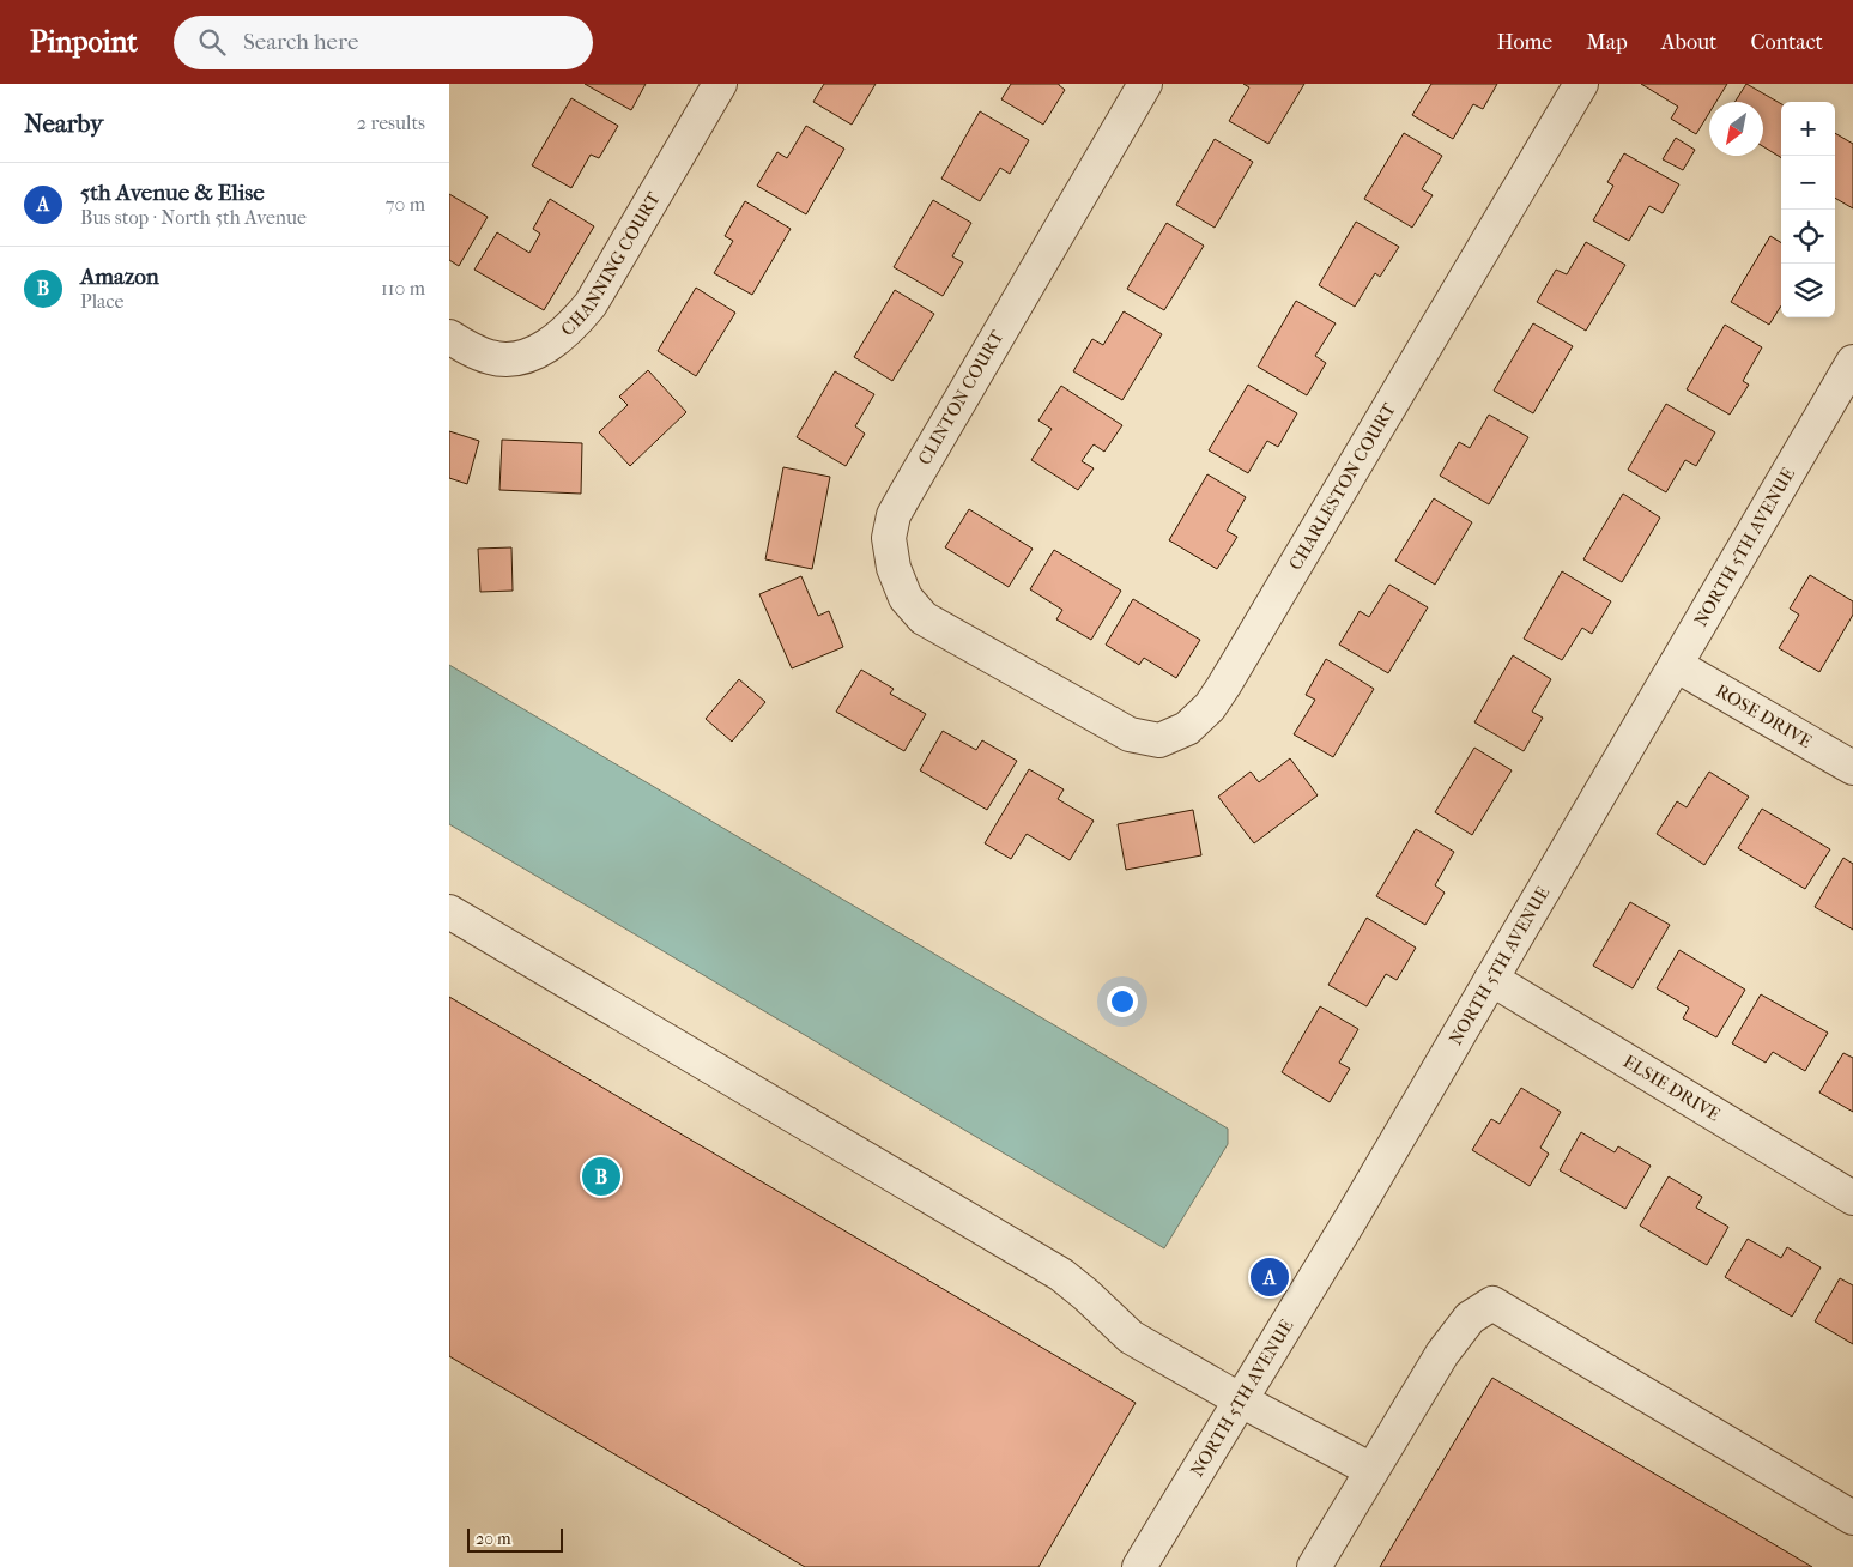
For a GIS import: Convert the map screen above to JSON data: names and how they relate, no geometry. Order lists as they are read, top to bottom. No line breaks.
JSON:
{"streets":{"street":["CHANNING COURT","CLINTON COURT","CHARLESTON COURT","NORTH 5TH AVENUE","ROSE DRIVE","ELSIE DRIVE"]},"crossings":[["CLINTON COURT","CHARLESTON COURT"],["NORTH 5TH AVENUE","ROSE DRIVE"],["NORTH 5TH AVENUE","ELSIE DRIVE"]],"scale_bar":"20 m","north":"bottom left","page":{"header":"Pinpoint","search":"Search here","nav":["Home","Map","About","Contact"],"heading":["Nearby","2 results"],"map_buttons":["+","−"],"list":[{"mark":"A","name":"5th Avenue & Elise","note":"Bus stop · North 5th Avenue","value":"70 m"},{"mark":"B","name":"Amazon","note":"Place","value":"110 m"}],"pins":["B","A"],"scale":"20 m"}}
